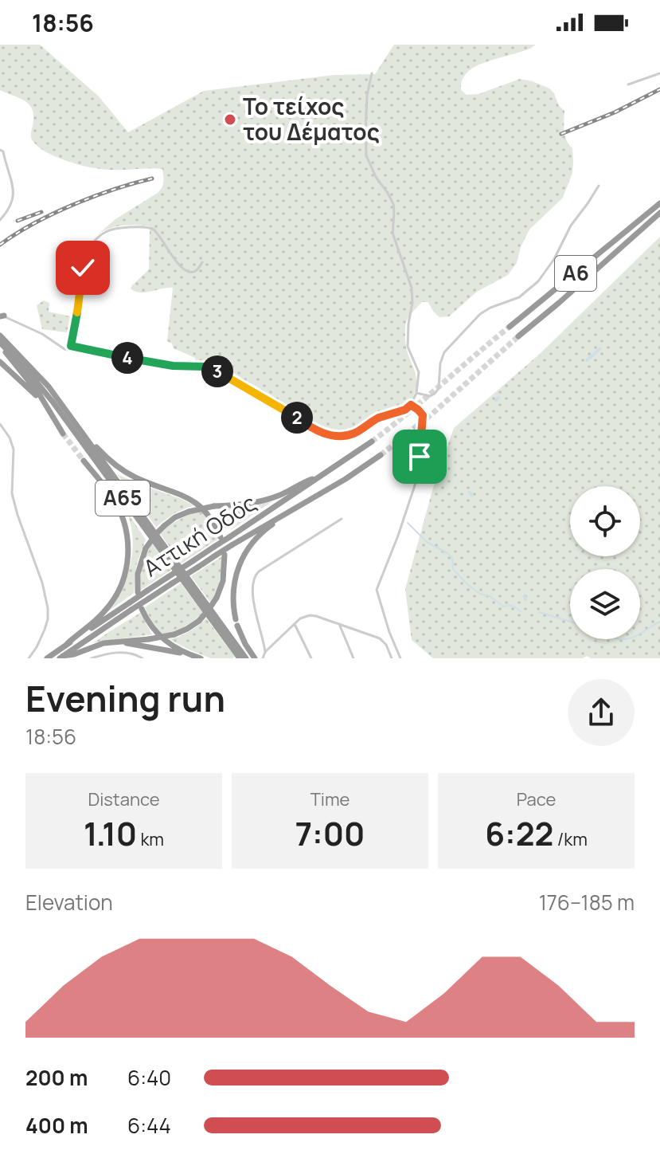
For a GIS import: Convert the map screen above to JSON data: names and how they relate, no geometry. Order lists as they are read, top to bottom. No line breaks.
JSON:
{"streets":{"highway":["Α6","Α65","Αττική Οδός"]},"places":["Το τείχος του Δέματος"],"page":{"status":"18:56","pins":["4","3","2"],"heading":["Evening run","18:56"],"stats":[["Distance","1.10 km"],["Time","7:00"],["Pace","6:22 /km"]],"chart":["Elevation","176–185 m"],"list":[{"name":"200 m","note":"6:40"},{"name":"400 m","note":"6:44"}]}}
